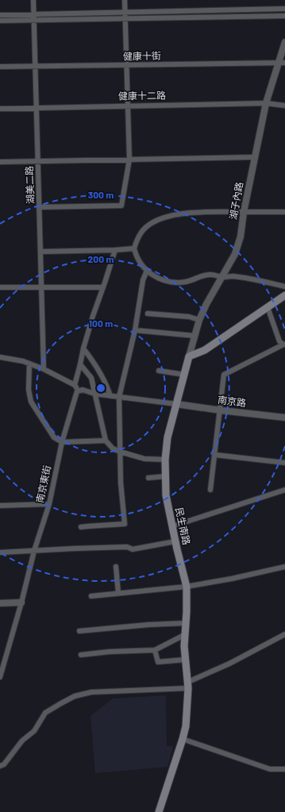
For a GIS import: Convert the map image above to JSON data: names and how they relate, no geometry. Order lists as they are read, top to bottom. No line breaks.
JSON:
{"streets":{"main road":["民生南路"],"street":["健康十街","健康十二路","湖美二路","湖子內路","南京路","南京東街"]},"crossings":[["健康十街","湖美二路"],["健康十街","湖子內路"],["健康十二路","湖美二路"],["健康十二路","湖子內路"],["湖子內路","民生南路"],["南京路","民生南路"]],"rings":["300 m","200 m","100 m"]}
